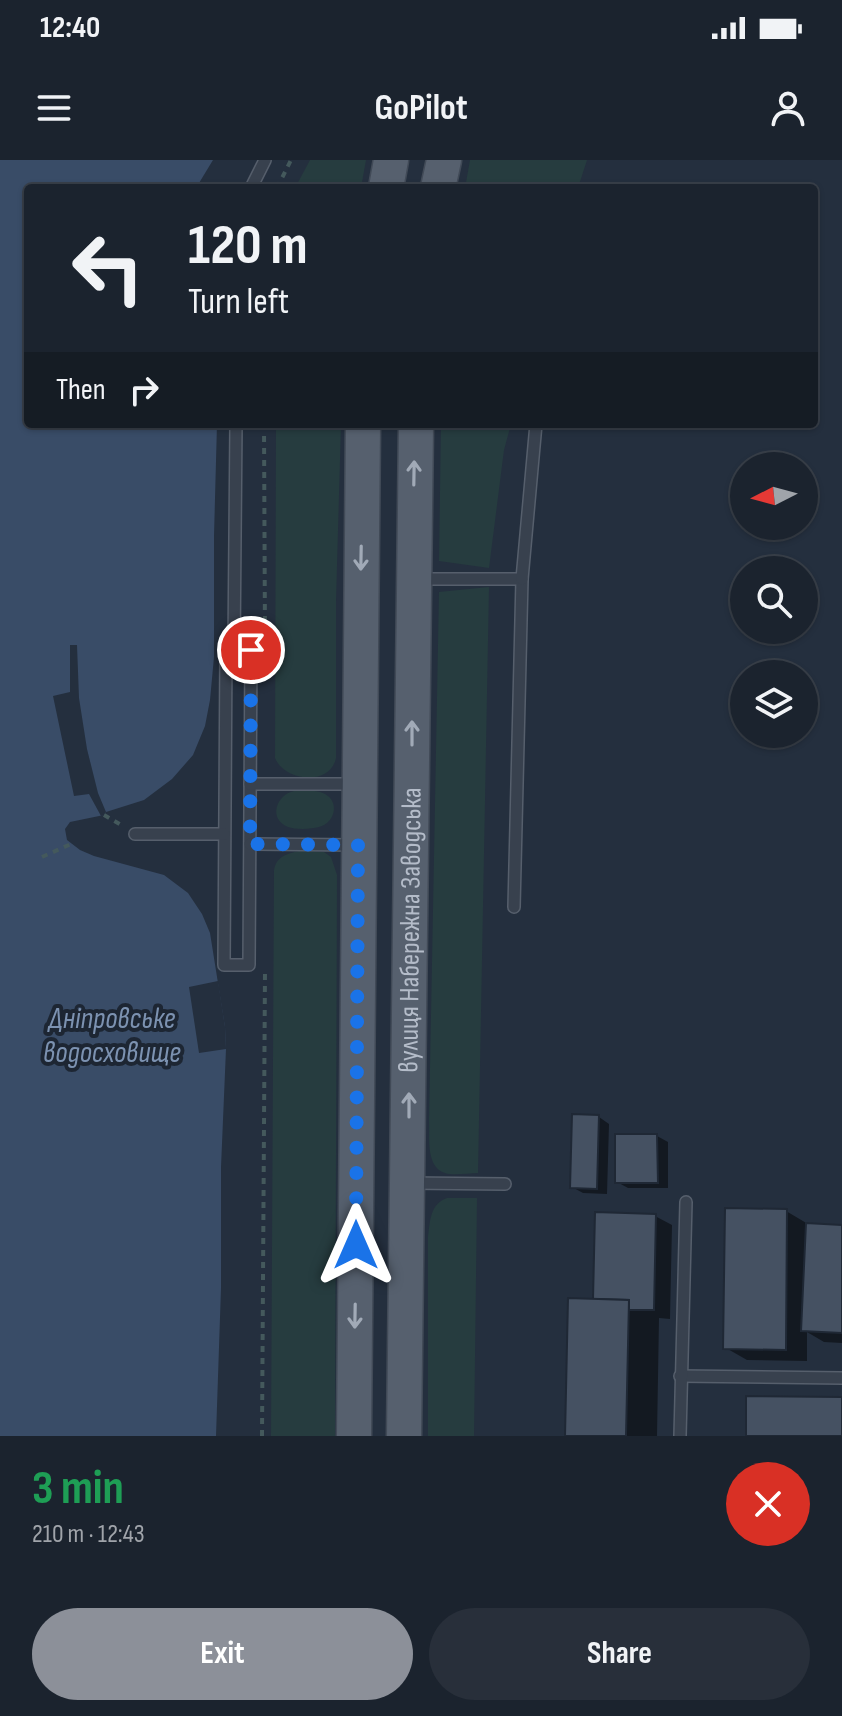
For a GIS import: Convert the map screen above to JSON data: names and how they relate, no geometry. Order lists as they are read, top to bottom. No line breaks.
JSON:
{"streets":{"main road":["вулиця Набережна Заводська"]},"water":["Дніпровське водосховище"],"north":"left","page":{"status":"12:40","header":"GoPilot","turn":["120 m","Turn left"],"then":"Then","heading":["3 min","210 m · 12:43"],"buttons":["Exit","Share"]}}
